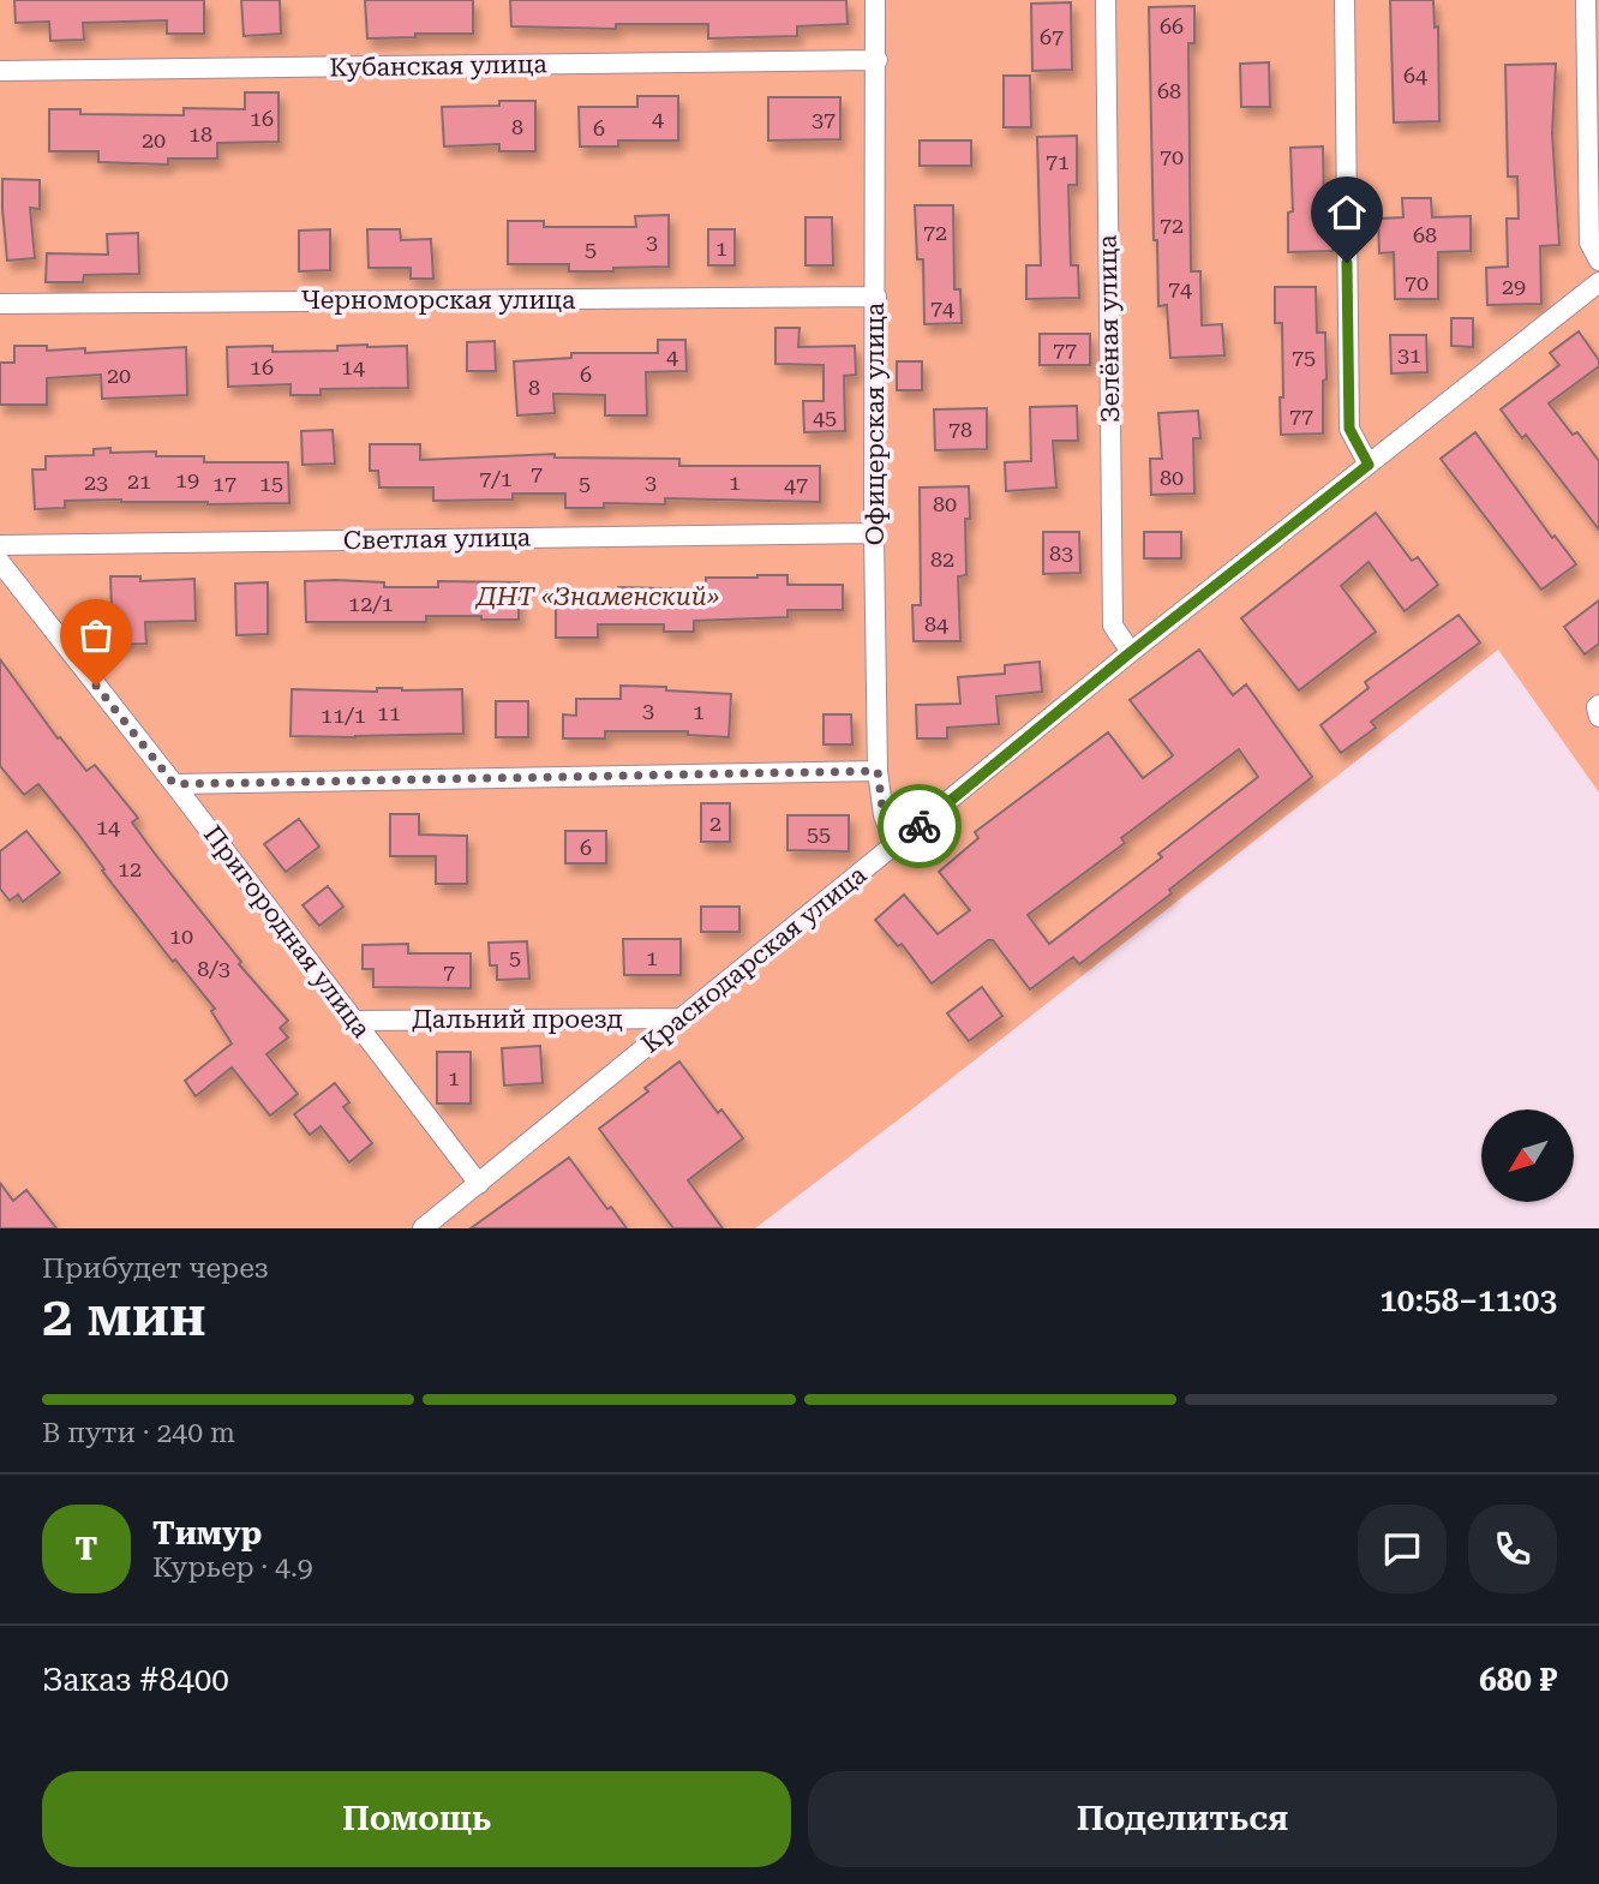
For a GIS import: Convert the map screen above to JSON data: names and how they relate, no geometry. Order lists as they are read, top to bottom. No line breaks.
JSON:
{"streets":{"street":["Кубанская улица","Черноморская улица","Зелёная улица","Офицерская улица","Светлая улица","Пригородная улица","Краснодарская улица","Дальний проезд"]},"crossings":[["Кубанская улица","Офицерская улица"],["Черноморская улица","Офицерская улица"],["Зелёная улица","Краснодарская улица"],["Офицерская улица","Светлая улица"],["Офицерская улица","Краснодарская улица"],["Пригородная улица","Краснодарская улица"],["Пригородная улица","Дальний проезд"],["Краснодарская улица","Дальний проезд"]],"parks":["ДНТ «Знаменский»"],"house_numbers":["66","67","64","68","16","4","37","8","6","18","20","70","71","72","72","68","3","1","5","70","29","74","74","77","31","4","75","16","14","6","20","8","77","45","78","7","80","7/1","19","21","23","3","1","17","15","5","47","80","83","82","12/1","84","3","1","11","11/1","2","14","55","6","12","10","5","1","8/3","7","1"],"north":"bottom left","page":{"heading":["2 мин","Прибудет через","10:58–11:03"],"panel":["Тимур","Курьер · 4.9","Заказ #8400","680 ₽"],"bar":"В пути · 240 m","round":"Т","buttons":["Помощь","Поделиться"]}}
